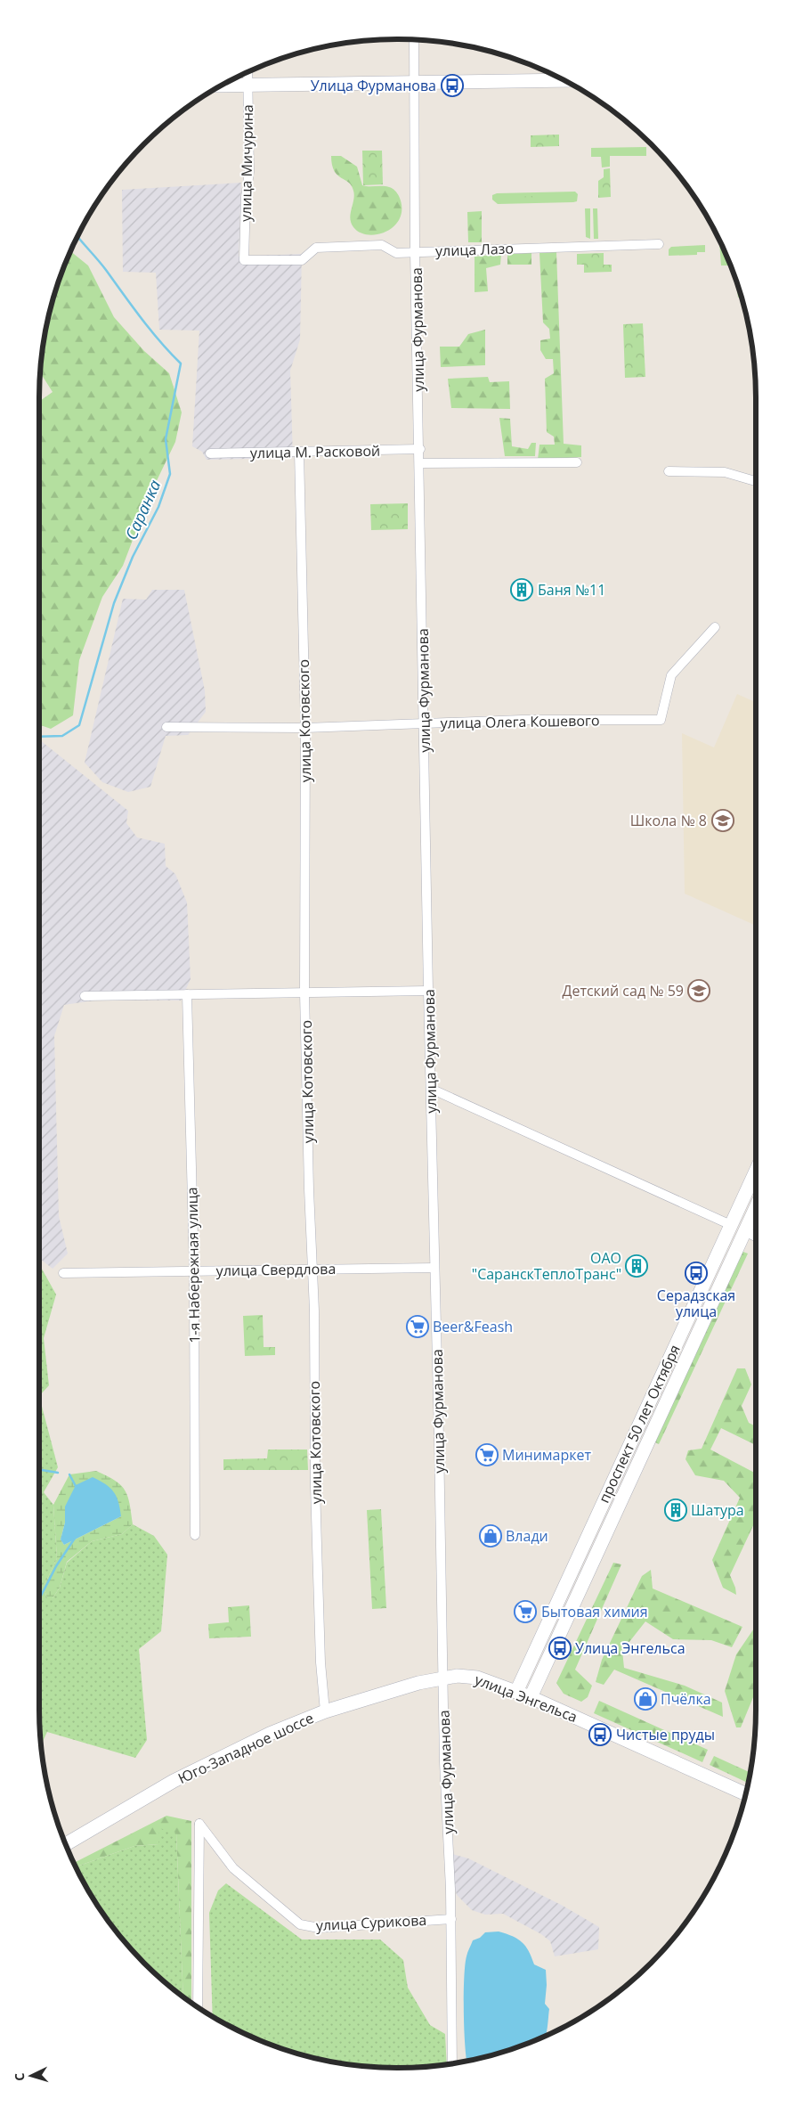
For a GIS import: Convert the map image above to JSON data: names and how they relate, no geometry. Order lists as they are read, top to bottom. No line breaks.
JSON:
{"streets":{"main road":["проспект 50 лет Октября","улица Энгельса","Юго-Западное шоссе"],"street":["улица Мичурина","улица Лазо","улица Фурманова","улица М. Расковой","улица Котовского","улица Олега Кошевого","1-я Набережная улица","улица Свердлова","улица Сурикова"]},"crossings":[["улица Мичурина","улица Лазо"],["улица Лазо","улица Фурманова"],["улица Фурманова","улица М. Расковой"],["улица Фурманова","улица Олега Кошевого"],["улица Фурманова","улица Свердлова"],["улица Фурманова","улица Энгельса"],["улица Фурманова","Юго-Западное шоссе"],["улица Фурманова","улица Сурикова"],["улица М. Расковой","улица Котовского"],["улица Котовского","улица Олега Кошевого"],["улица Котовского","улица Свердлова"],["улица Котовского","Юго-Западное шоссе"],["1-я Набережная улица","улица Свердлова"],["проспект 50 лет Октября","улица Энгельса"],["улица Энгельса","Юго-Западное шоссе"]],"water":["Саранка"],"places":{"bus stop":["Улица Фурманова","Серадзская улица","Улица Энгельса","Чистые пруды"],"building":["Баня №11","ОАО \"СаранскТеплоТранс\"","Шатура"],"school or university":["Школа № 8","Детский сад № 59"],"supermarket":["Beer&Feash","Минимаркет","Бытовая химия"],"shop":["Влади","Пчёлка"]},"north":"left"}
